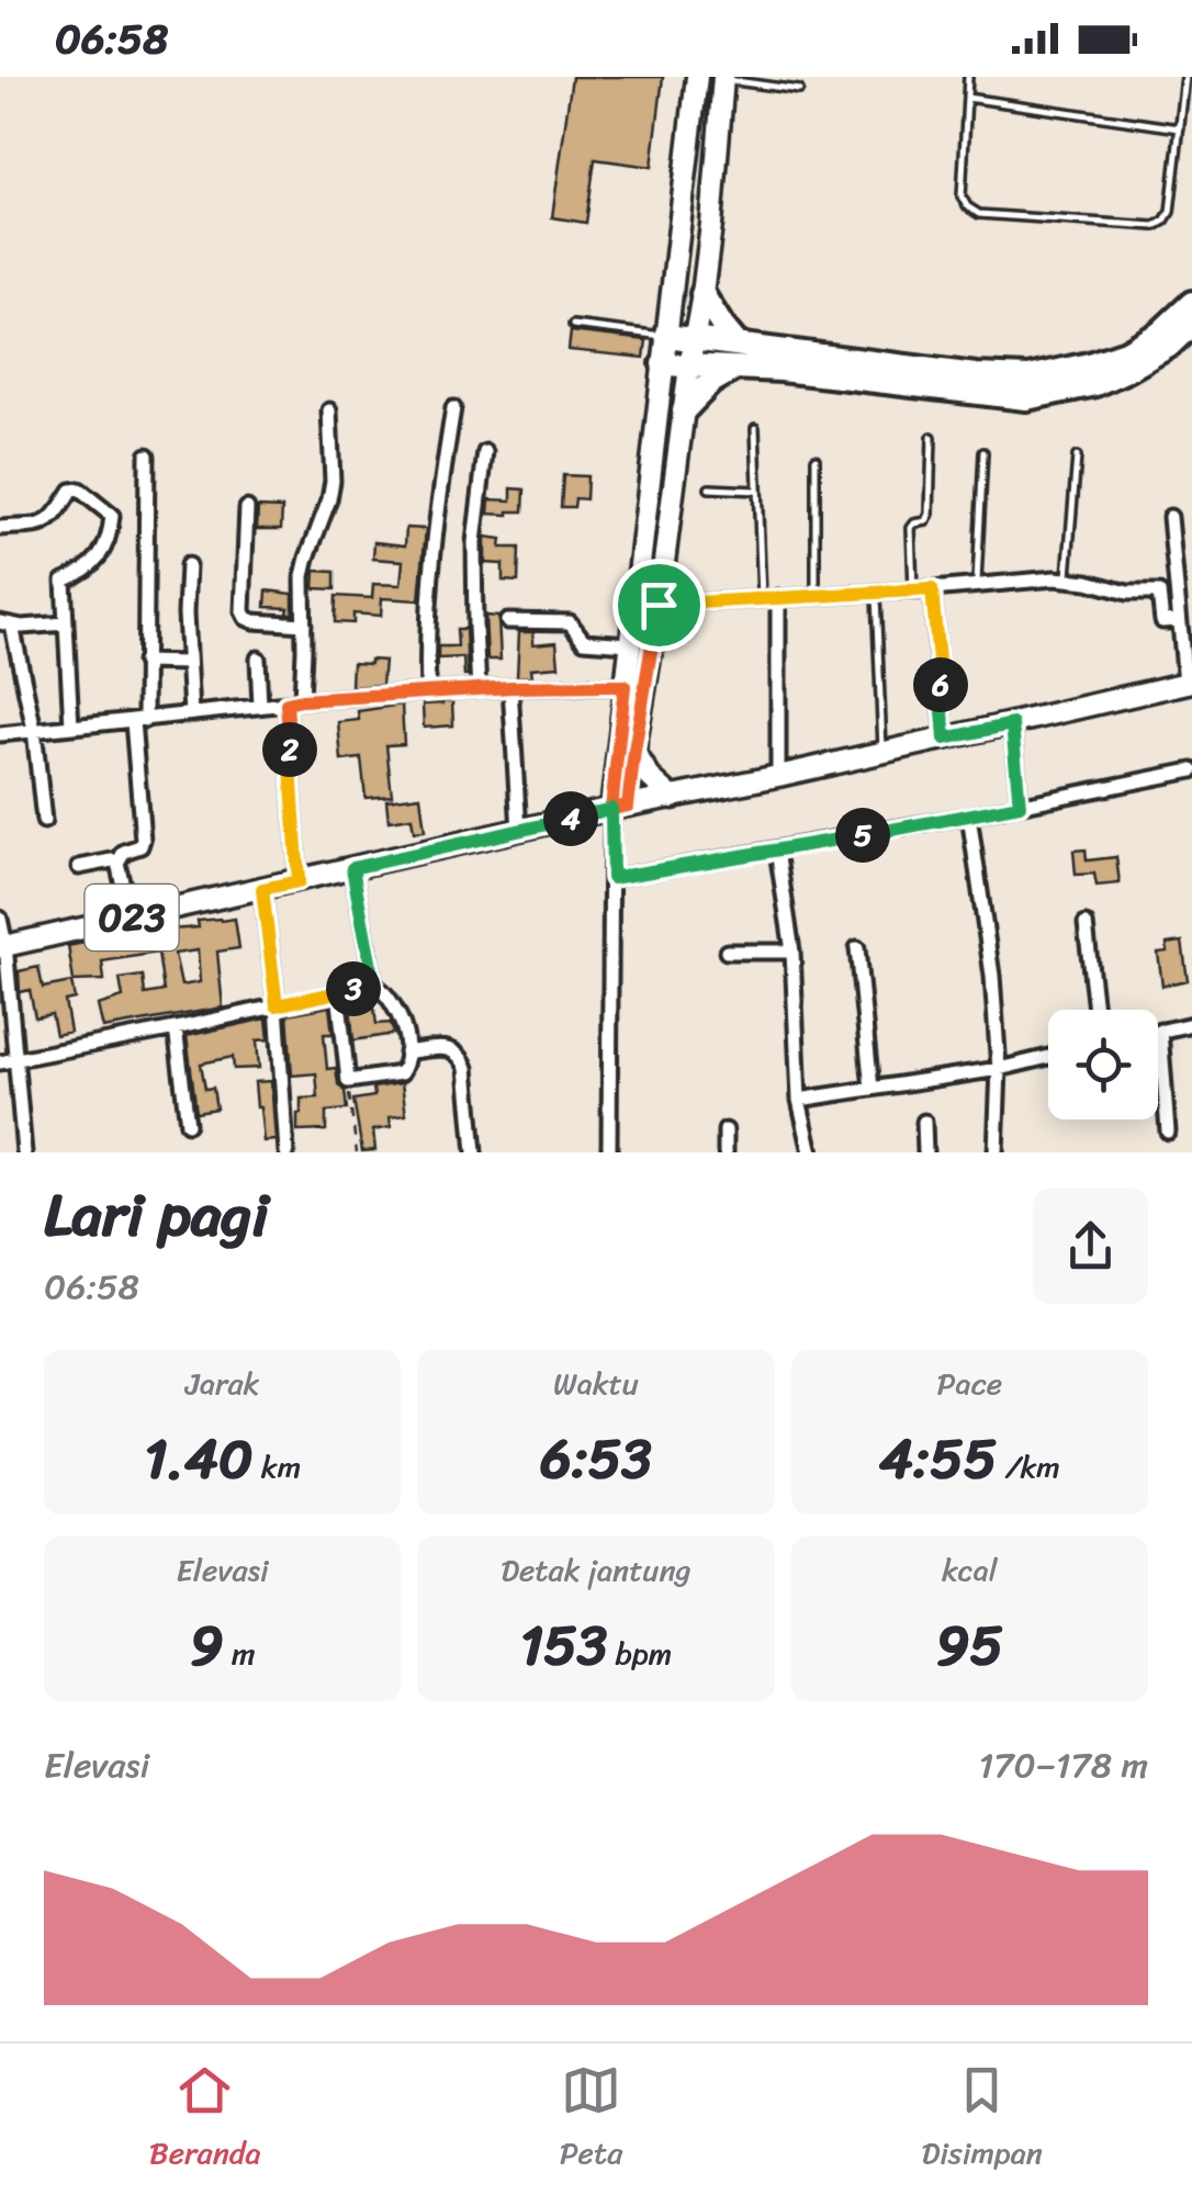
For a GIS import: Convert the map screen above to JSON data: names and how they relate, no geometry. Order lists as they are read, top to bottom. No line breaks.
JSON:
{"streets":{"main road":["023"]},"page":{"status":"06:58","pins":["6","2","4","5","3"],"heading":["Lari pagi","06:58"],"stats":[["Jarak","1.40 km"],["Waktu","6:53"],["Pace","4:55 /km"],["Elevasi","9 m"],["Detak jantung","153 bpm"],["kcal","95"]],"chart":["Elevasi","170–178 m"],"tabs":["Beranda","Peta","Disimpan"]}}
